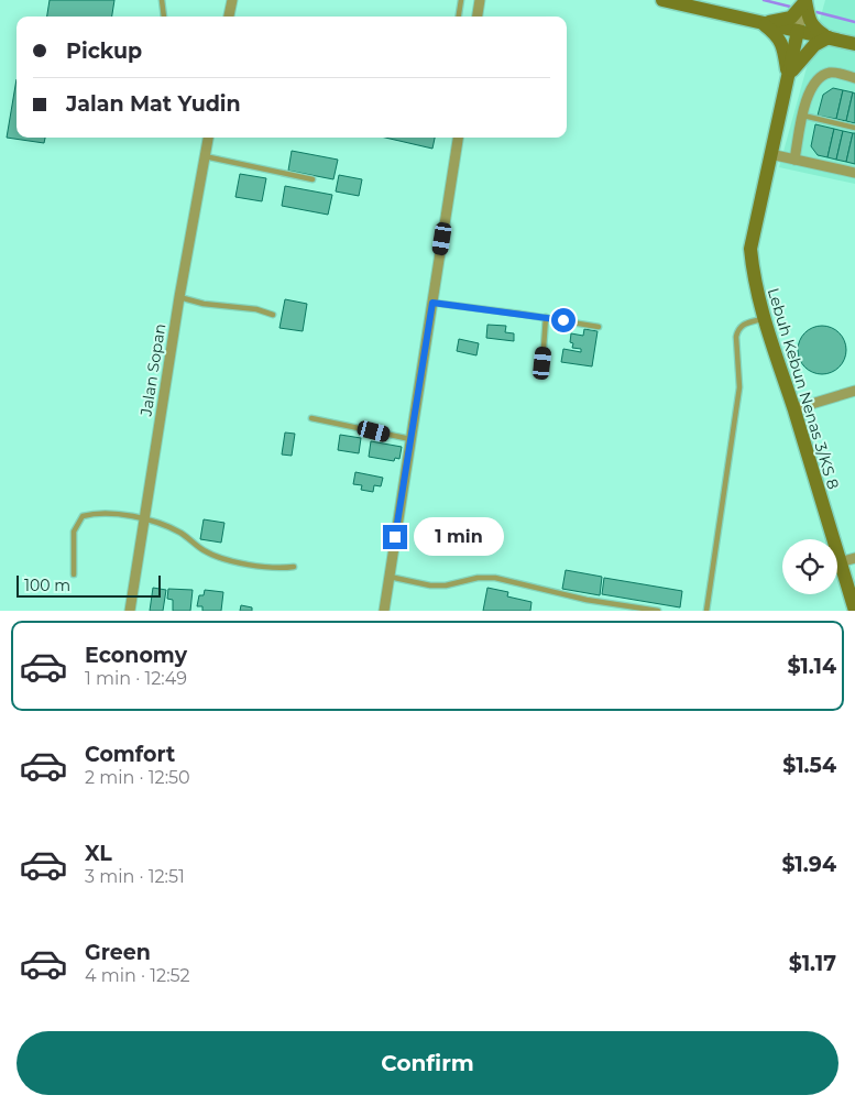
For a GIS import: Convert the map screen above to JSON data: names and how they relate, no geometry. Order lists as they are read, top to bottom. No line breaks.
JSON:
{"streets":{"street":["Jalan Sopan","Lebuh Kebun Nenas 3/KS 8"]},"scale_bar":"100 m","page":{"banner":["Pickup","Jalan Mat Yudin"],"bubble":"1 min","scale":"100 m","list":[{"name":"Economy","note":"1 min · 12:49","value":"$1.14"},{"name":"Comfort","note":"2 min · 12:50","value":"$1.54"},{"name":"XL","note":"3 min · 12:51","value":"$1.94"},{"name":"Green","note":"4 min · 12:52","value":"$1.17"}],"buttons":"Confirm"}}
